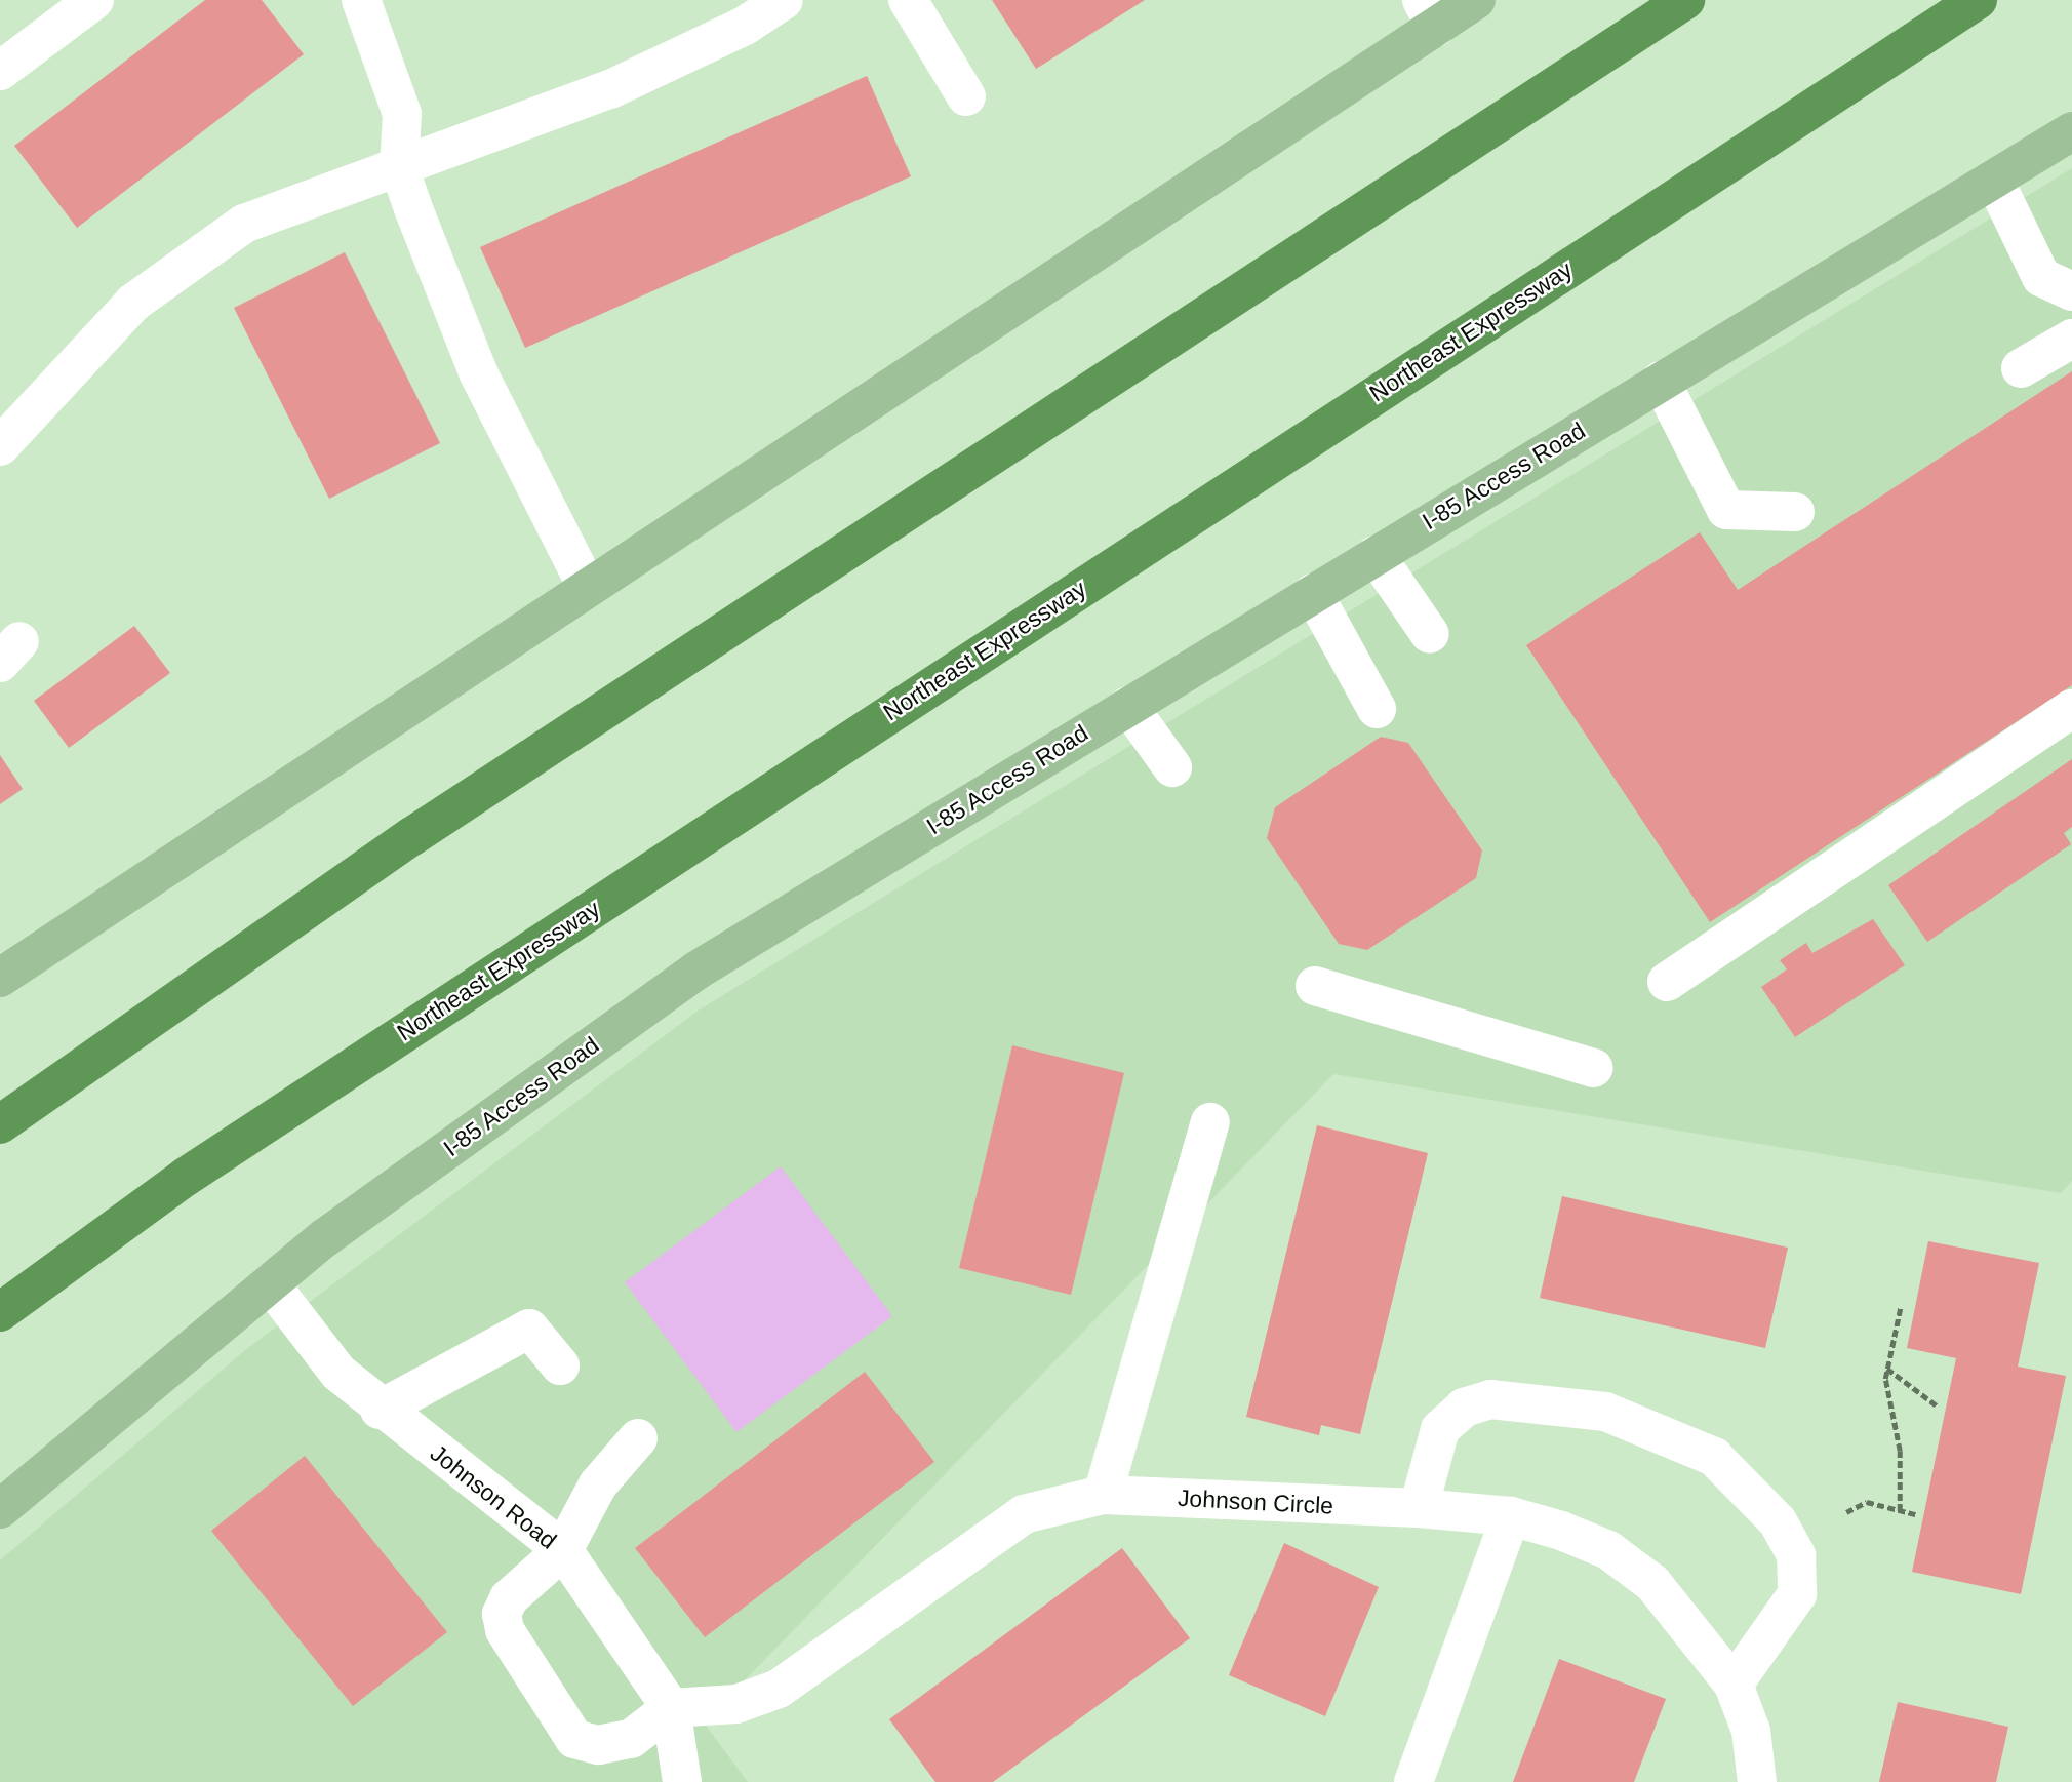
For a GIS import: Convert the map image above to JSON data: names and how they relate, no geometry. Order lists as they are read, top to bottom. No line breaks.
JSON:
{"streets":{"highway":["Northeast Expressway"],"main road":["I-85 Access Road"],"street":["Johnson Road","Johnson Circle"]},"crossings":[["I-85 Access Road","Johnson Road"],["Johnson Road","Johnson Circle"]]}
